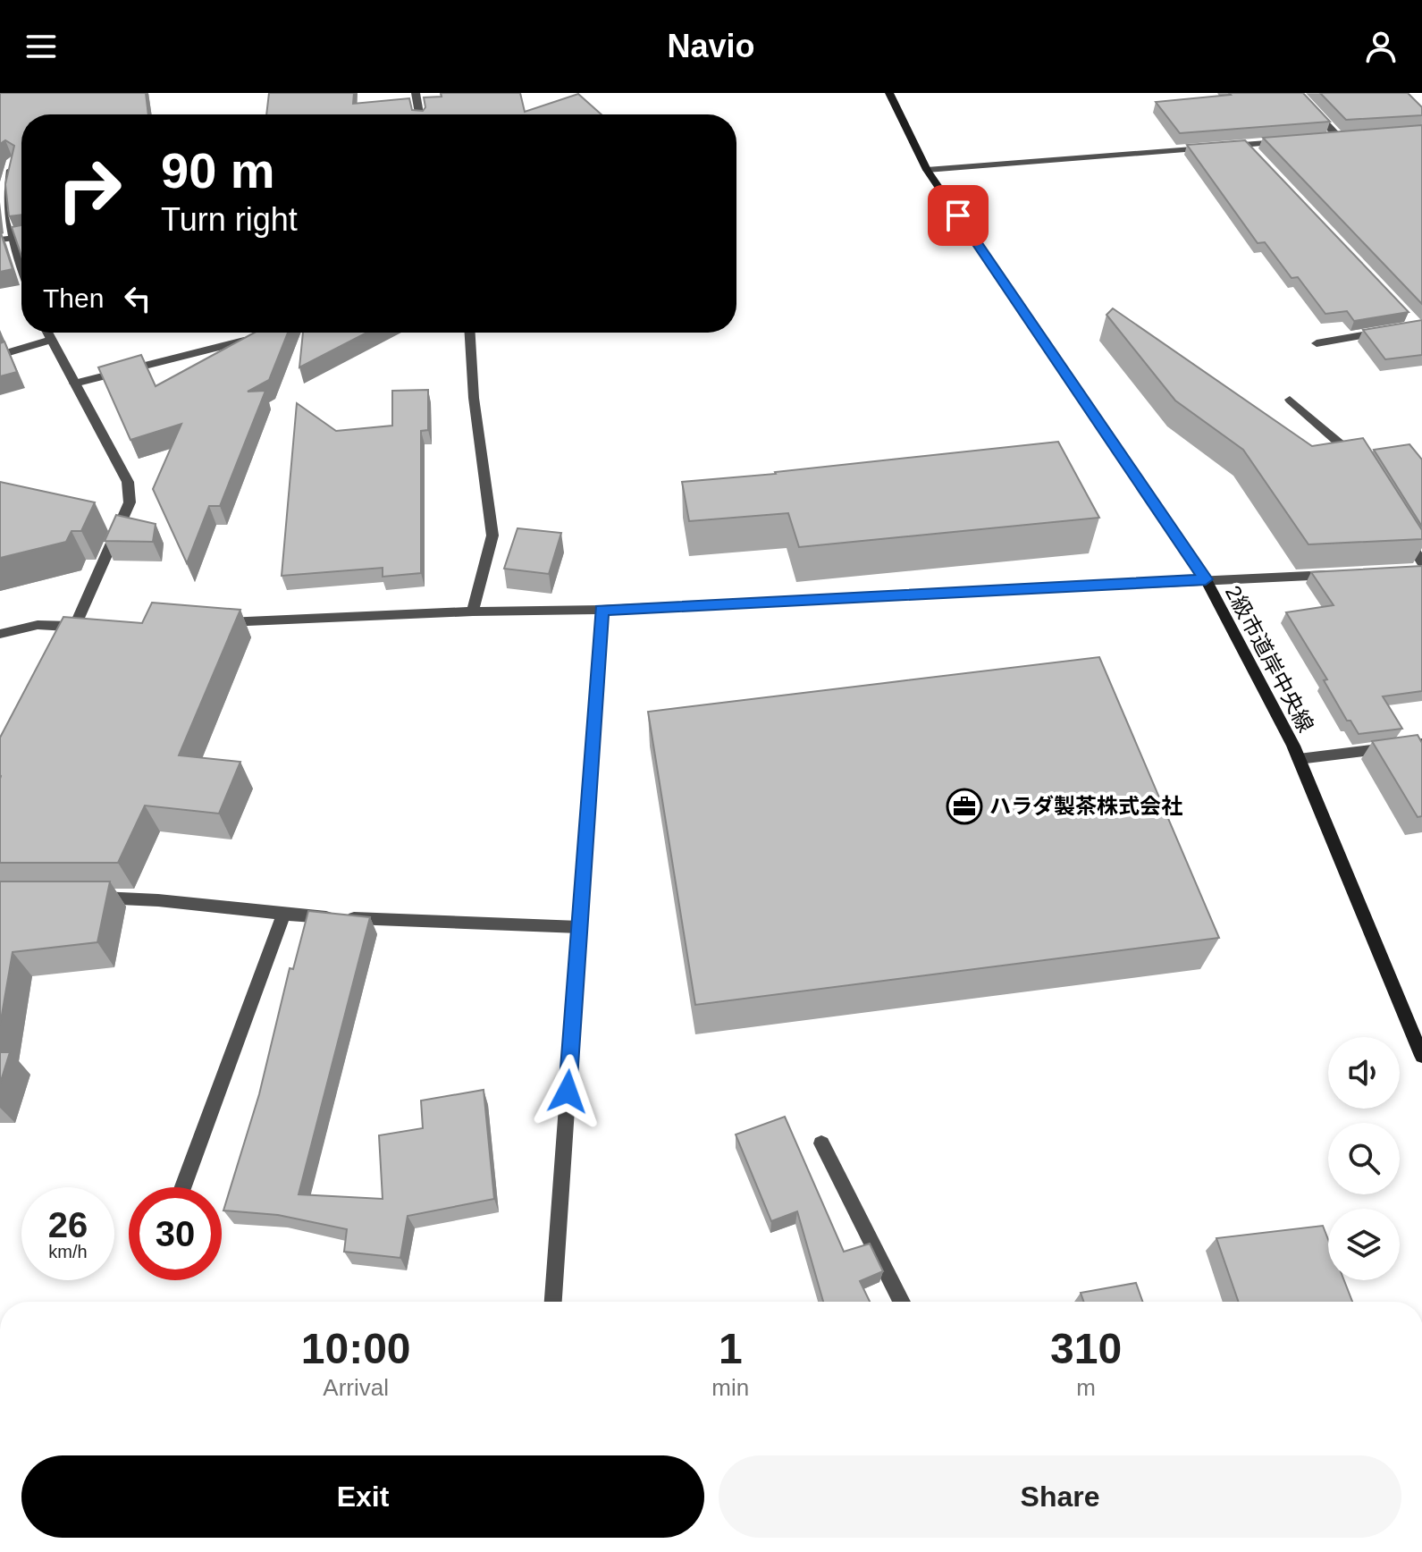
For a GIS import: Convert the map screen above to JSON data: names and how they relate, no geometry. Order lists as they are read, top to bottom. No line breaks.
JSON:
{"streets":{"street":["2級市道岸中央線"]},"places":{"office":["ハラダ製茶株式会社"]},"page":{"header":"Navio","turn":["90 m","Turn right"],"then":"Then","speed":"26 km/h","limit":"30","eta":["10:00","Arrival","1","min","310","m"],"buttons":["Exit","Share"]}}
